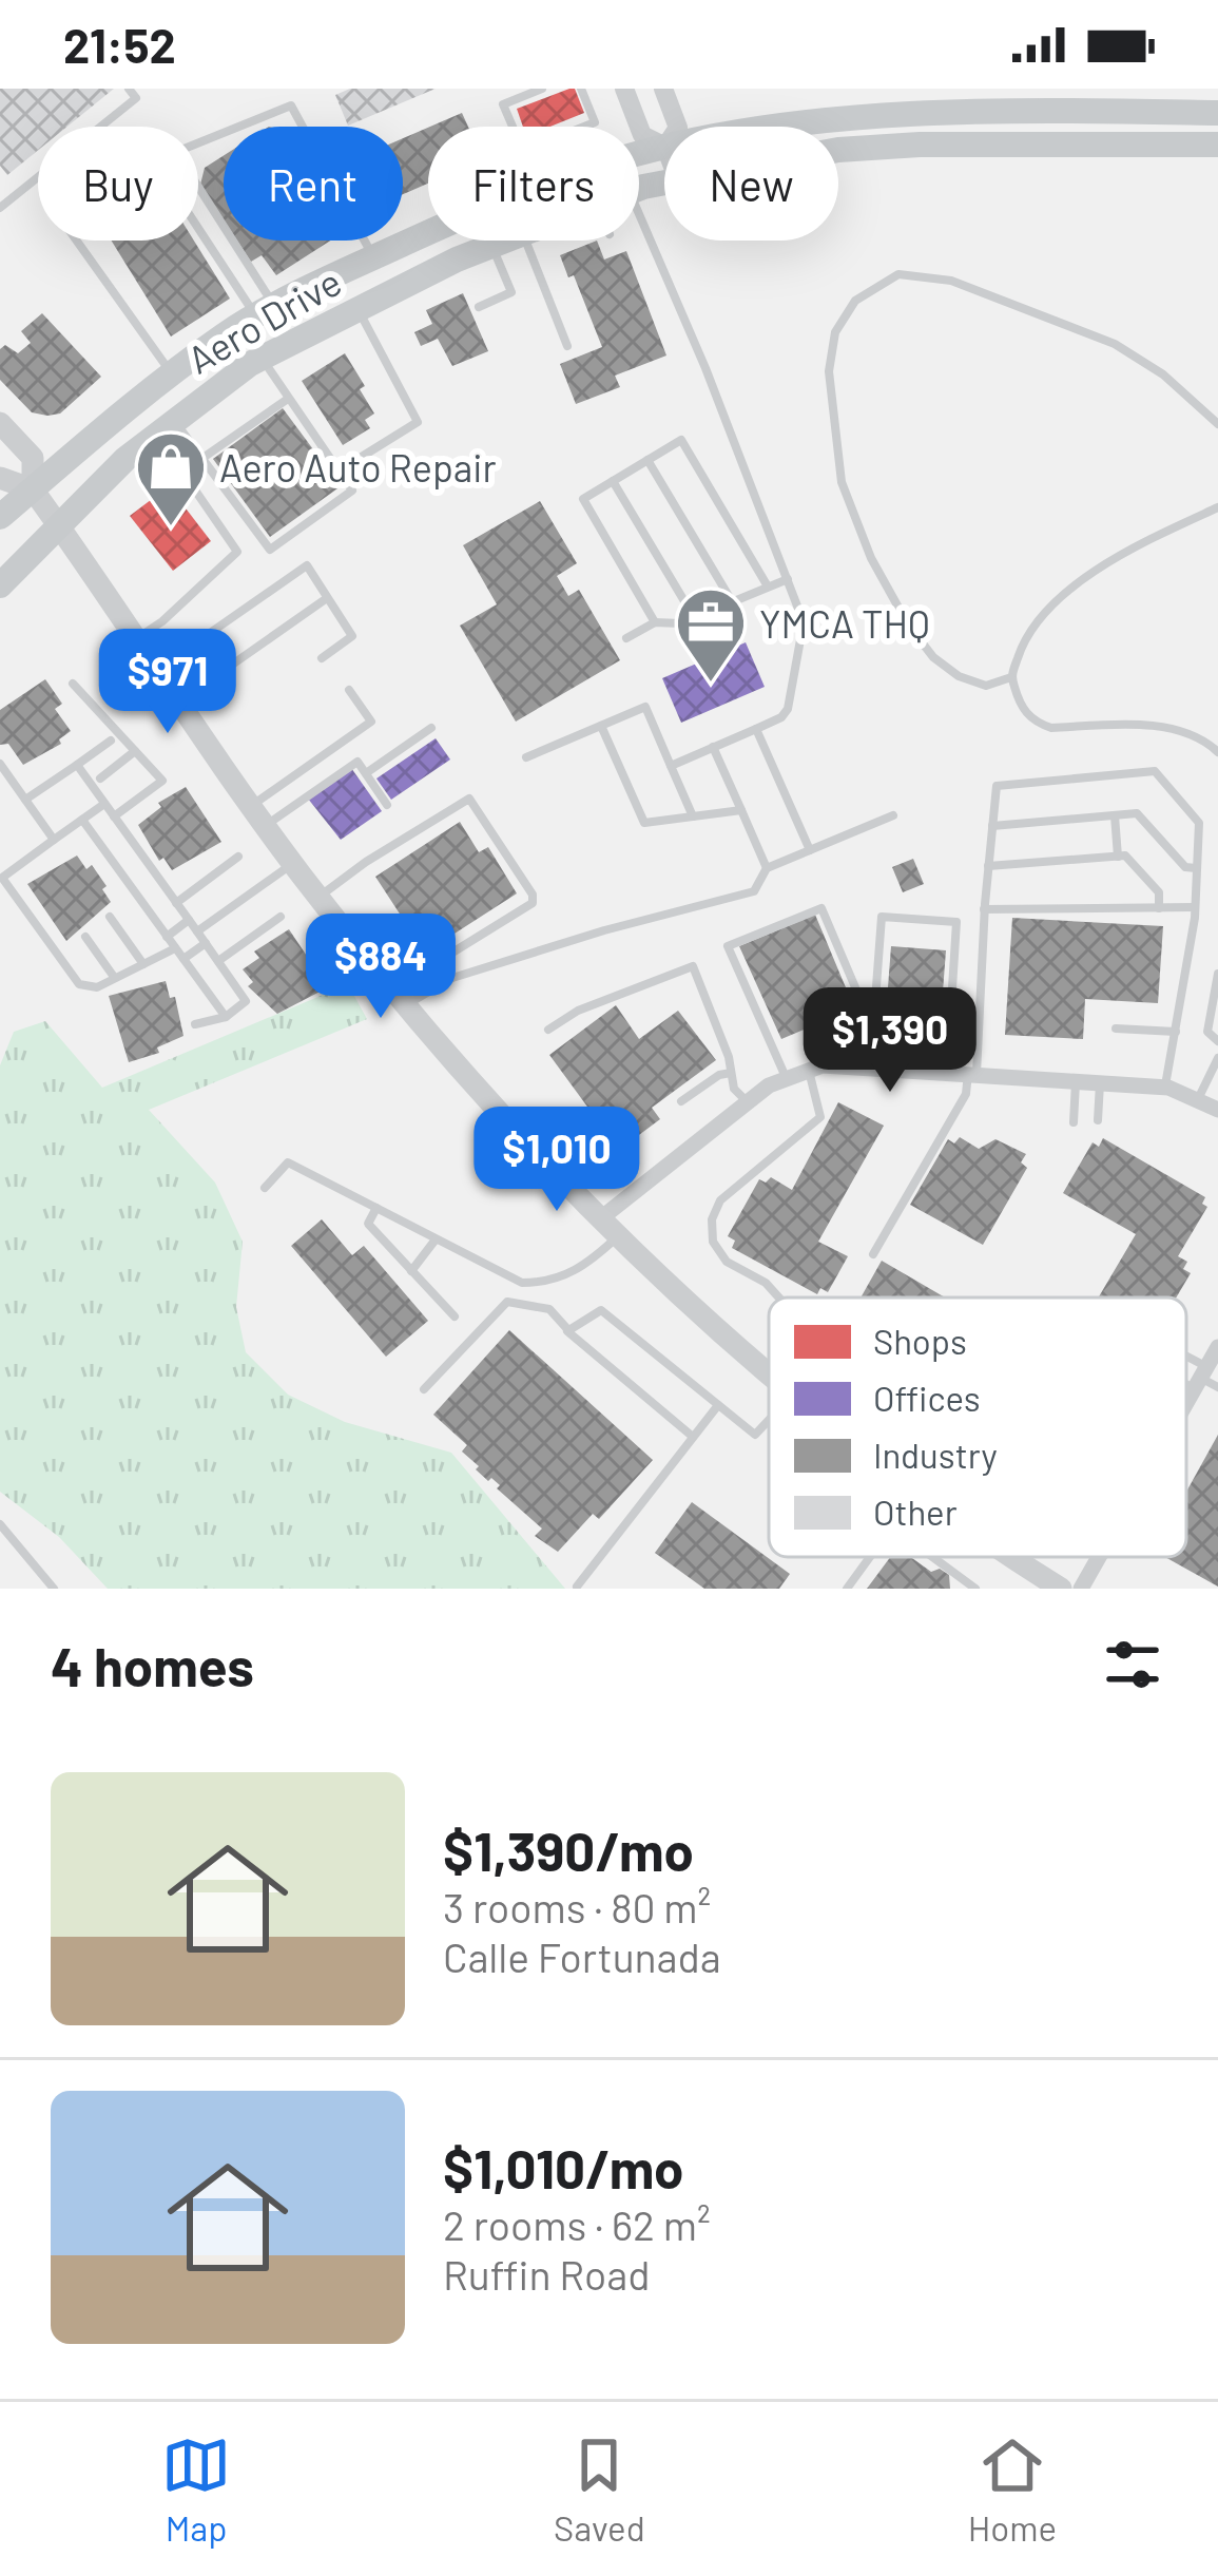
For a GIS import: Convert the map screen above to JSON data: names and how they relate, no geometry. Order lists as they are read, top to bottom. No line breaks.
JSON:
{"streets":{"main road":["Aero Drive"]},"places":{"shop":["Aero Auto Repair"],"office":["YMCA THQ"]},"legend":["Shops","Offices","Industry","Other"],"page":{"status":"21:52","chip":["Buy","Rent","Filters","New"],"price":["$971","$884","$1,390","$1,010"],"heading":"4 homes","list":[{"name":"$1,390/mo","note":"3 rooms · 80 m² · Calle Fortunada"},{"name":"$1,010/mo","note":"2 rooms · 62 m² · Ruffin Road"}],"tabs":["Map","Saved","Home"]}}
